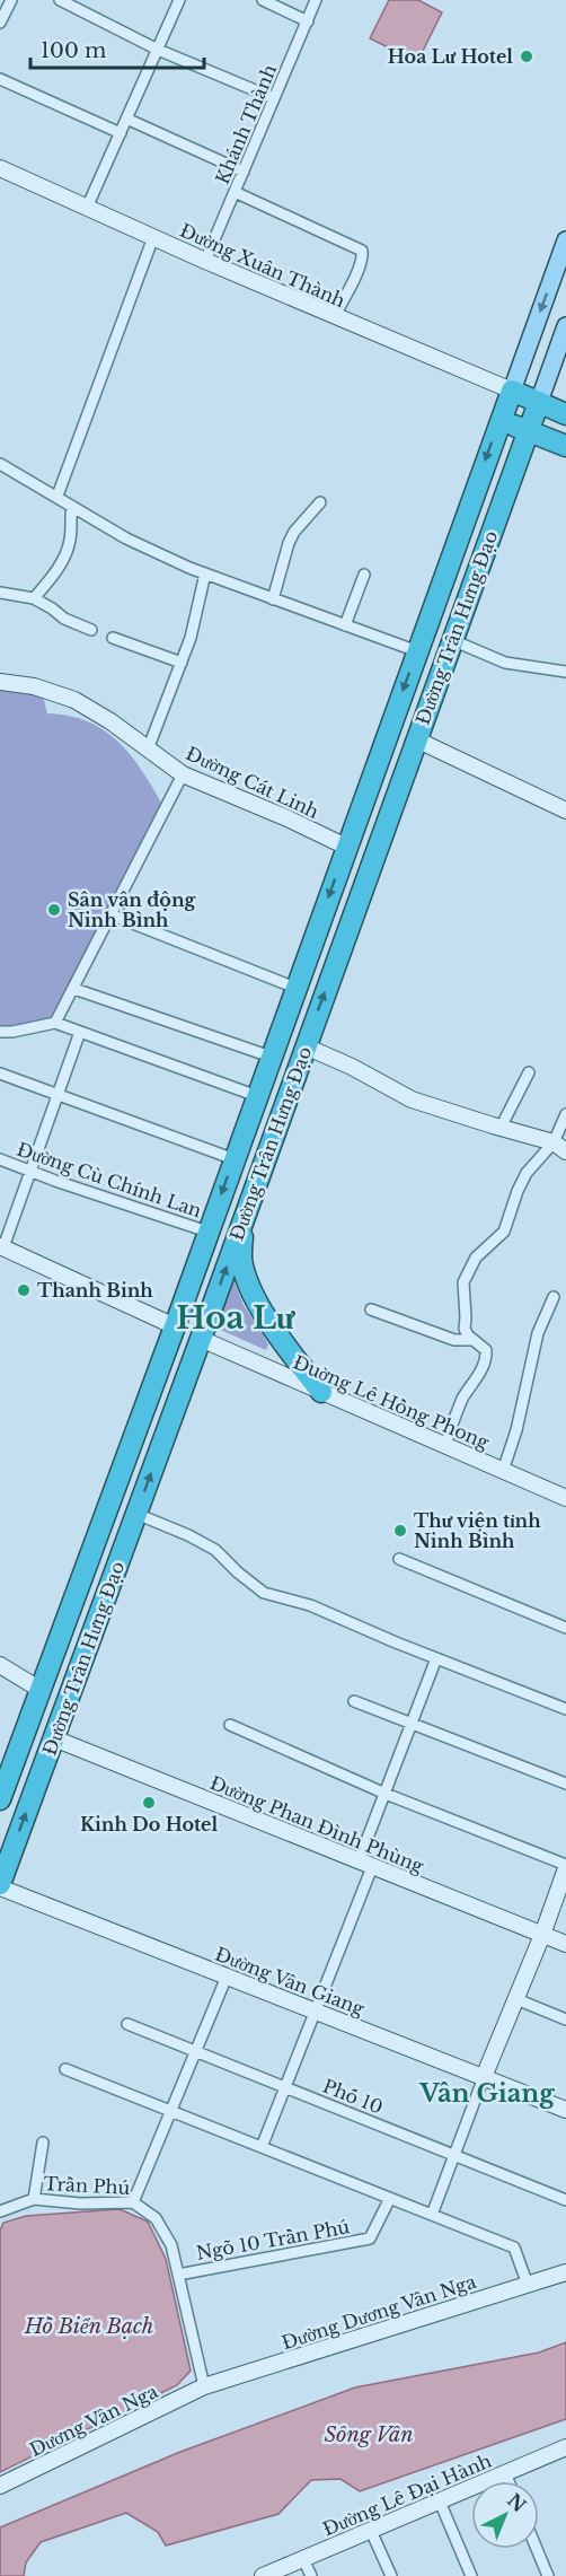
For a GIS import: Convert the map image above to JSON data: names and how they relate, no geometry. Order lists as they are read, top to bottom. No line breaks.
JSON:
{"streets":{"highway":["Đường Trân Hưng Đạo"],"street":["Khánh Thành","Đường Xuân Thành","Đường Cát Linh","Đường Cù Chính Lan","Đuờng Lê Hồng Phong","Đường Phan Đình Phùng","Đường Vân Giang","Phố 10","Trần Phú","Ngõ 10 Trần Phú","Đường Dương Vân Nga","Dương Vân Nga","Đường Lê Đại Hành"]},"crossings":[["Khánh Thành","Đường Xuân Thành"],["Đường Xuân Thành","Đường Trân Hưng Đạo"],["Đường Trân Hưng Đạo","Đường Cát Linh"],["Đường Trân Hưng Đạo","Đường Cù Chính Lan"],["Đường Trân Hưng Đạo","Đuờng Lê Hồng Phong"],["Đường Trân Hưng Đạo","Đường Phan Đình Phùng"],["Đường Trân Hưng Đạo","Đường Vân Giang"],["Trần Phú","Ngõ 10 Trần Phú"],["Trần Phú","Đường Dương Vân Nga"],["Trần Phú","Dương Vân Nga"],["Đường Dương Vân Nga","Dương Vân Nga"]],"districts":["Hoa Lư","Vân Giang"],"water":["Hồ Biển Bạch","Sông Vân"],"places":["Hoa Lư Hotel","Sân vận động Ninh Bình","Thanh Binh","Thư viện tỉnh Ninh Bình","Kinh Do Hotel"],"scale_bar":"100 m","north":"top right"}
